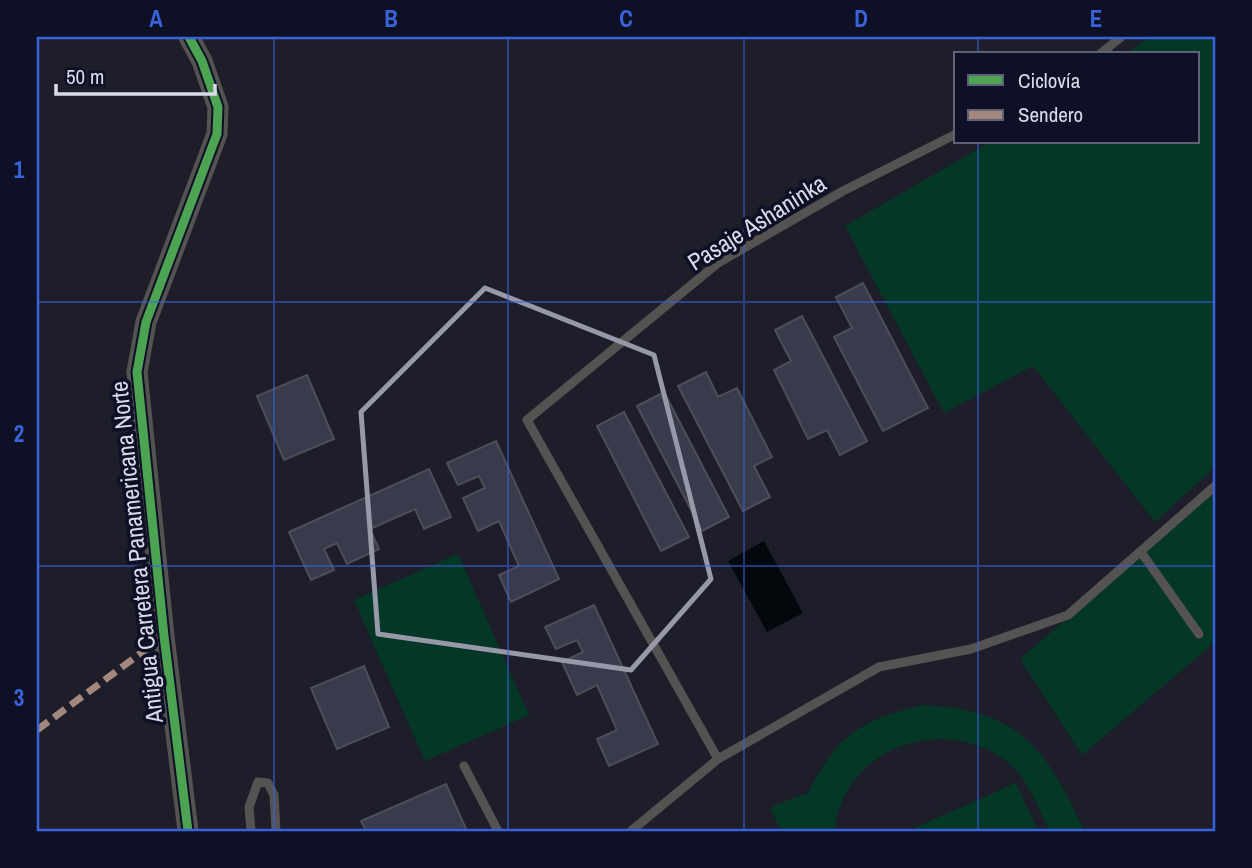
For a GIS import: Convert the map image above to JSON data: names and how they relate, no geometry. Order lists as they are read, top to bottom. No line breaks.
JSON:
{"streets":{"street":["Antigua Carretera Panamericana Norte"],"lane":["Pasaje Ashaninka"]},"legend":["Ciclovía","Sendero"],"scale_bar":"50 m","grid":{"columns":["A","B","C","D","E"],"rows":["1","2","3"]}}
